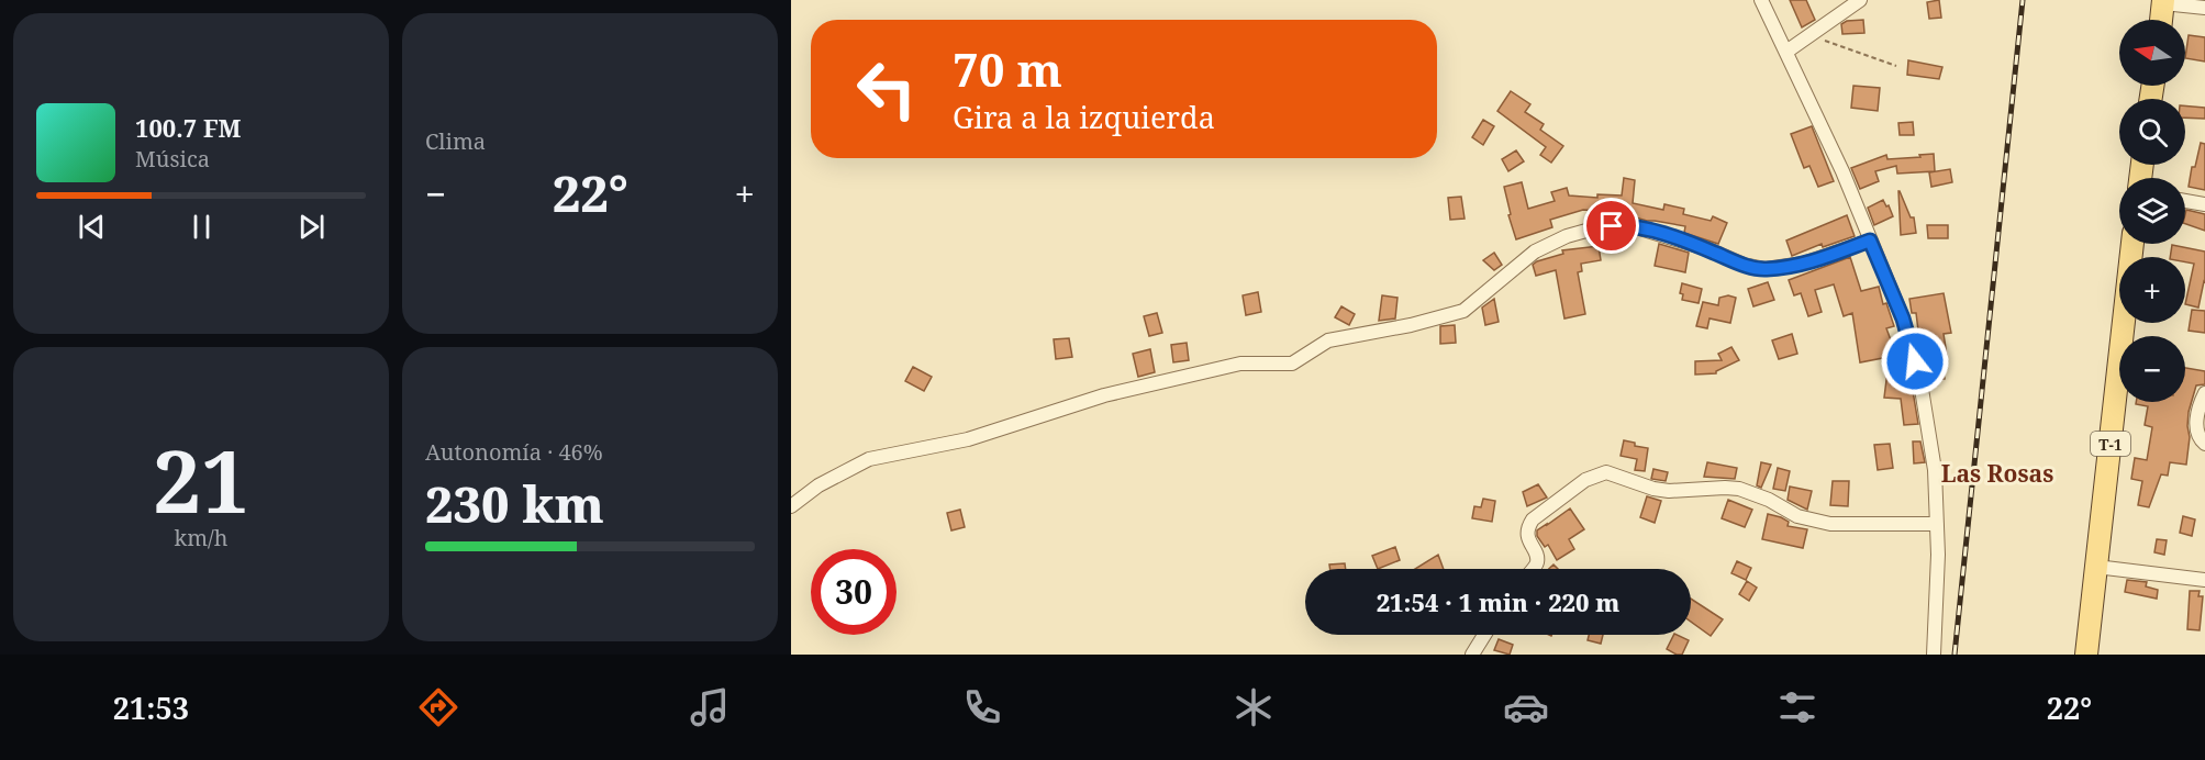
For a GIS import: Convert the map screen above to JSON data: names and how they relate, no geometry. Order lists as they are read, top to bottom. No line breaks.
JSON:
{"streets":{"main road":["T-1"]},"districts":["Las Rosas"],"north":"left","page":{"tile":["Clima",["21","km/h"],["Autonomía · 46%","230 km"]],"map_buttons":["+","−"],"turn":["70 m","Gira a la izquierda"],"song":["100.7 FM","Música"],"heat":["−","22°","+"],"limit":"30","trip":"21:54 · 1 min · 220 m","tabs":["21:53","22°"]}}
